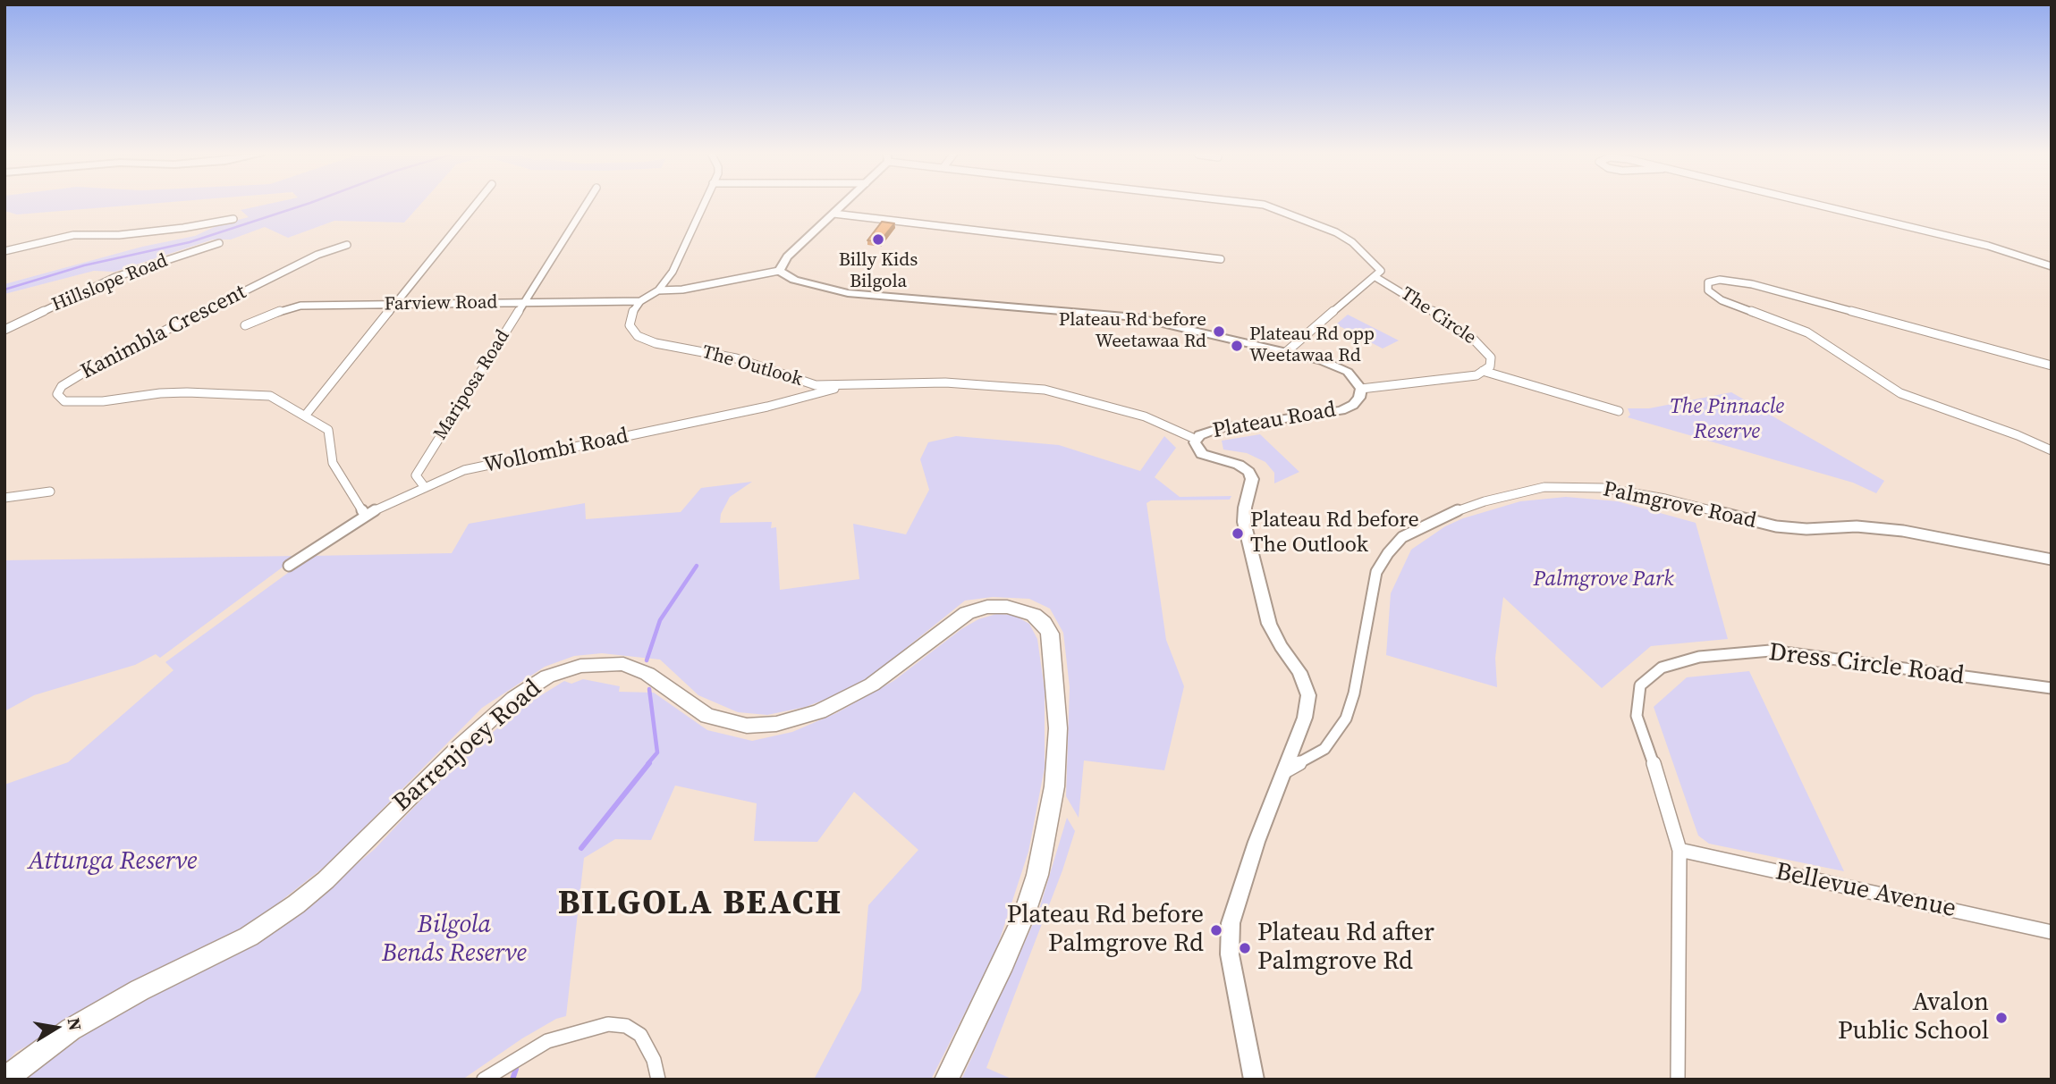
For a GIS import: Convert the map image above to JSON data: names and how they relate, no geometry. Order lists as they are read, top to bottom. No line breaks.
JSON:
{"streets":{"main road":["Barrenjoey Road"],"street":["Hillslope Road","Farview Road","The Circle","Kanimbla Crescent","The Outlook","Mariposa Road","Plateau Road","Wollombi Road","Palmgrove Road","Dress Circle Road","Bellevue Avenue"]},"crossings":[["Farview Road","The Outlook"],["Farview Road","Mariposa Road"],["The Circle","Plateau Road"],["Kanimbla Crescent","Wollombi Road"],["The Outlook","Plateau Road"],["The Outlook","Wollombi Road"],["Mariposa Road","Wollombi Road"],["Plateau Road","Palmgrove Road"],["Dress Circle Road","Bellevue Avenue"]],"districts":["BILGOLA BEACH"],"parks":["The Pinnacle Reserve","Palmgrove Park","Attunga Reserve","Bilgola Bends Reserve"],"places":["Billy Kids Bilgola","Plateau Rd before Weetawaa Rd","Plateau Rd opp Weetawaa Rd","Plateau Rd before The Outlook","Plateau Rd before Palmgrove Rd","Plateau Rd after Palmgrove Rd","Avalon Public School"],"north":"right"}
